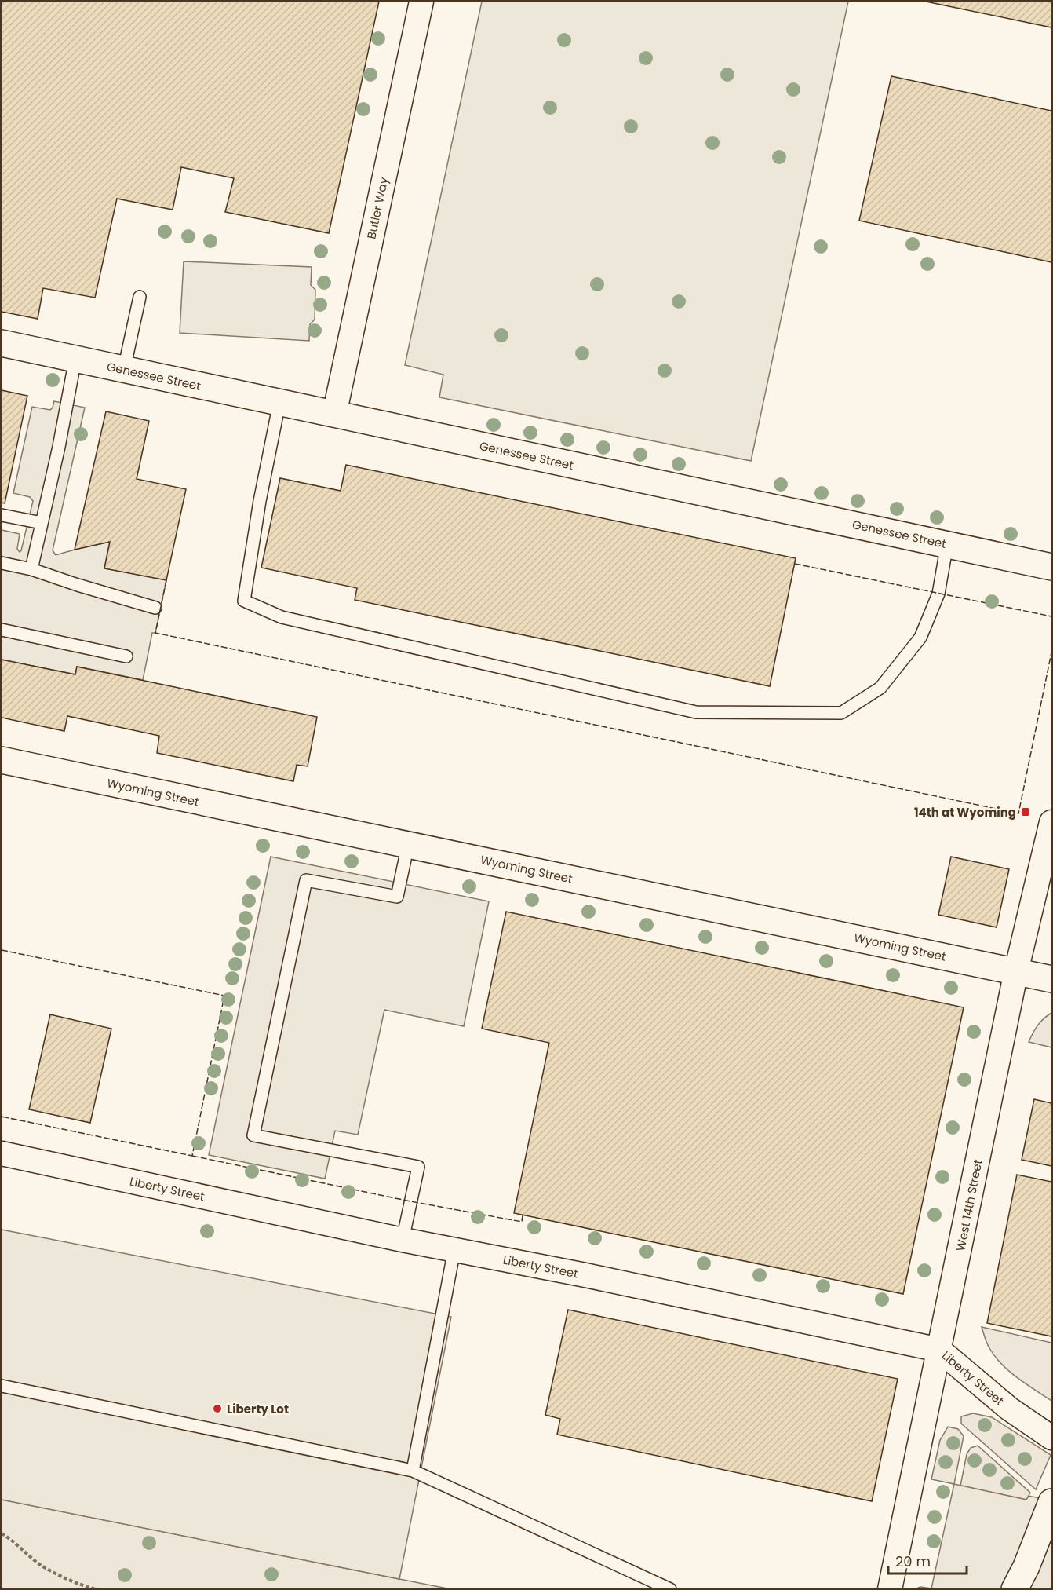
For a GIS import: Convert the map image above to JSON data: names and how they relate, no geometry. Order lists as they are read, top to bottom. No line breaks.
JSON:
{"streets":{"main road":["Genessee Street","Wyoming Street"],"street":["Butler Way","Liberty Street","West 14th Street"]},"crossings":[["Butler Way","Genessee Street"],["Wyoming Street","West 14th Street"],["Liberty Street","West 14th Street"]],"places":{"transit":["14th at Wyoming"],"other":["Liberty Lot"]},"scale_bar":"20 m"}
